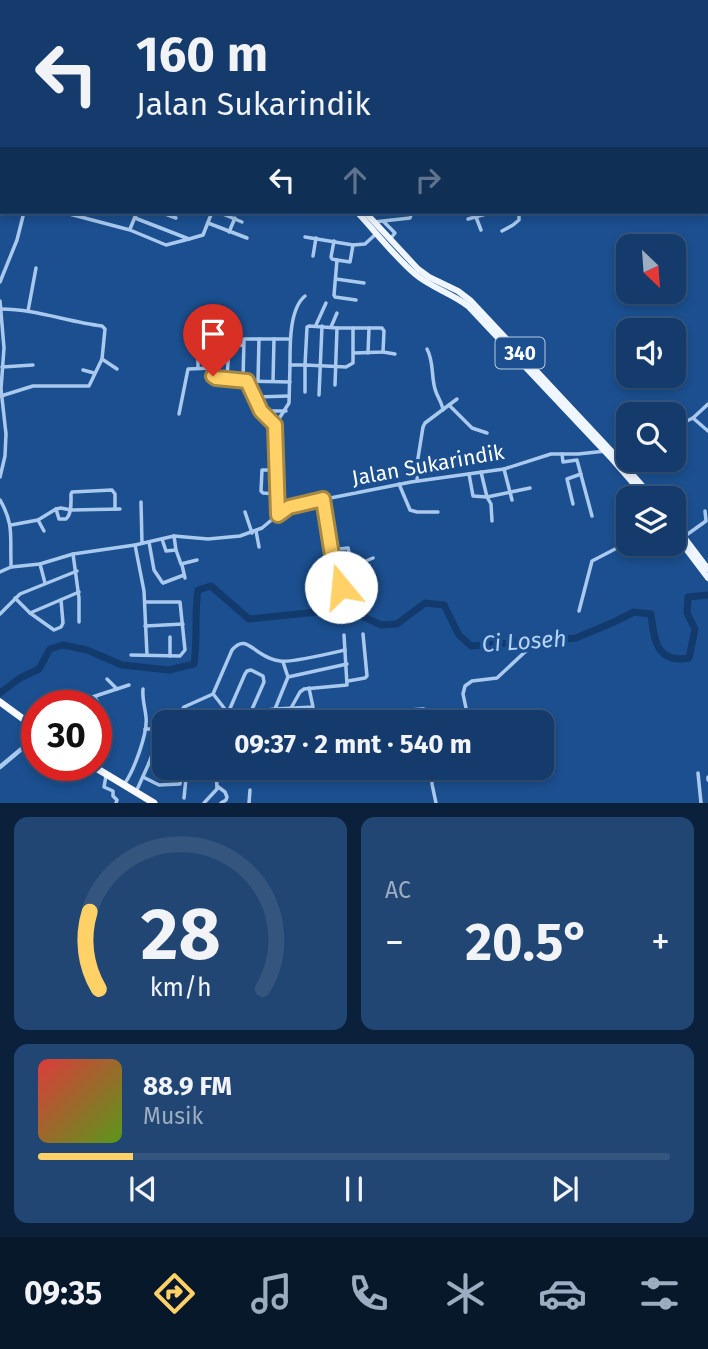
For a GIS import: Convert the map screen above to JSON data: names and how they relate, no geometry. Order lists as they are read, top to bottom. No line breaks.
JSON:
{"streets":{"main road":["340"],"street":["Jalan Sukarindik"]},"crossings":[["340","Jalan Sukarindik"]],"water":["Ci Loseh"],"north":"bottom right","page":{"turn":["160 m","Jalan Sukarindik"],"limit":"30","trip":"09:37 · 2 mnt · 540 m","tile":"AC","heat":["−","20.5°","+"],"song":["88.9 FM","Musik"],"tabs":"09:35","gauge":["28","km/h"]}}
